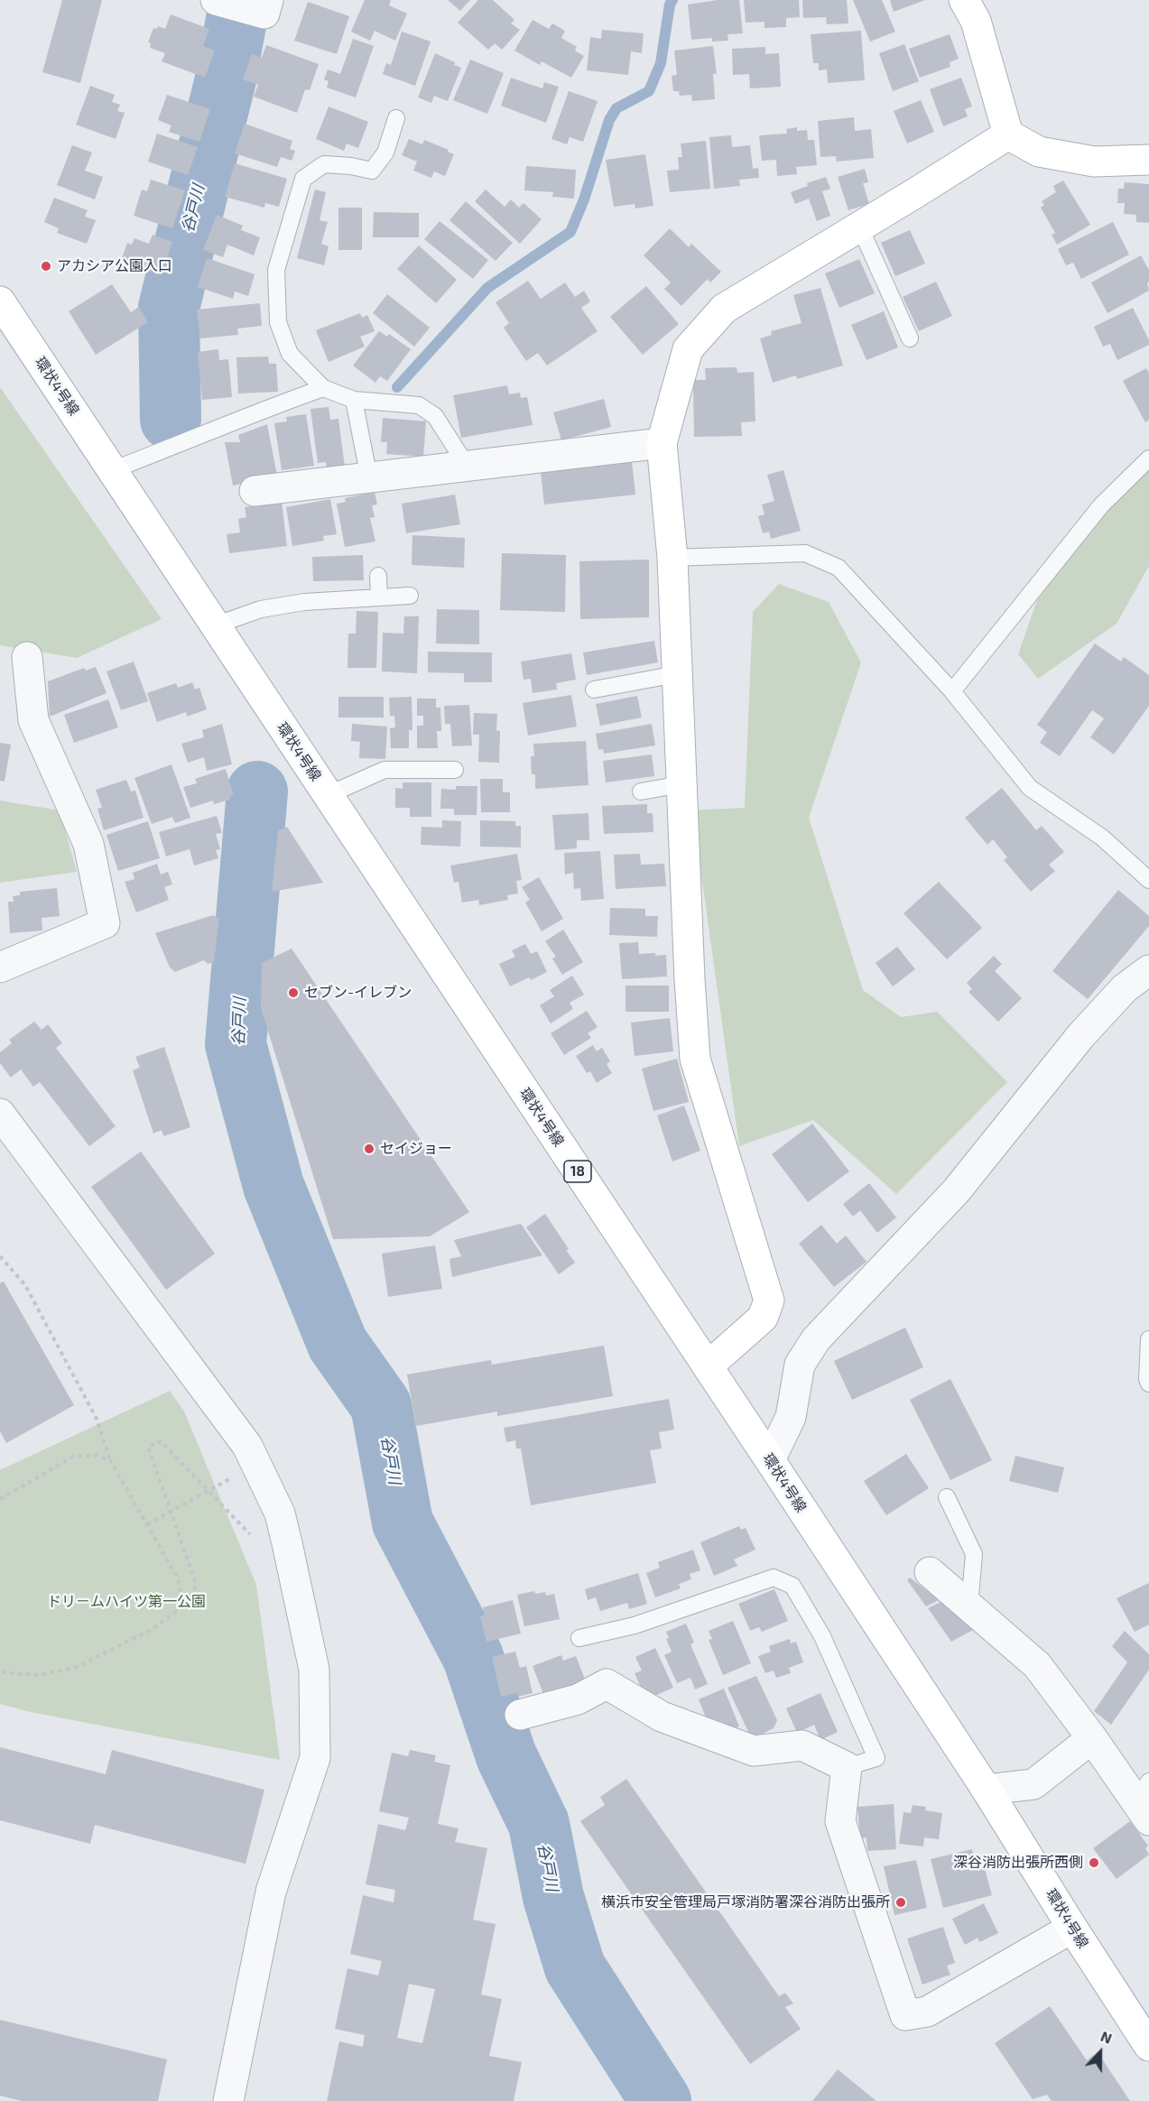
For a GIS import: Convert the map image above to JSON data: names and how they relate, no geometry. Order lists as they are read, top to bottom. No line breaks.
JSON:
{"streets":{"main road":["環状4号線","18"]},"water":["谷戸川"],"parks":["ドリ－ムハイツ第一公園"],"places":["アカシア公園入口","セブン-イレブン","セイジョー","深谷消防出張所西側","横浜市安全管理局戸塚消防署深谷消防出張所"],"north":"top"}
